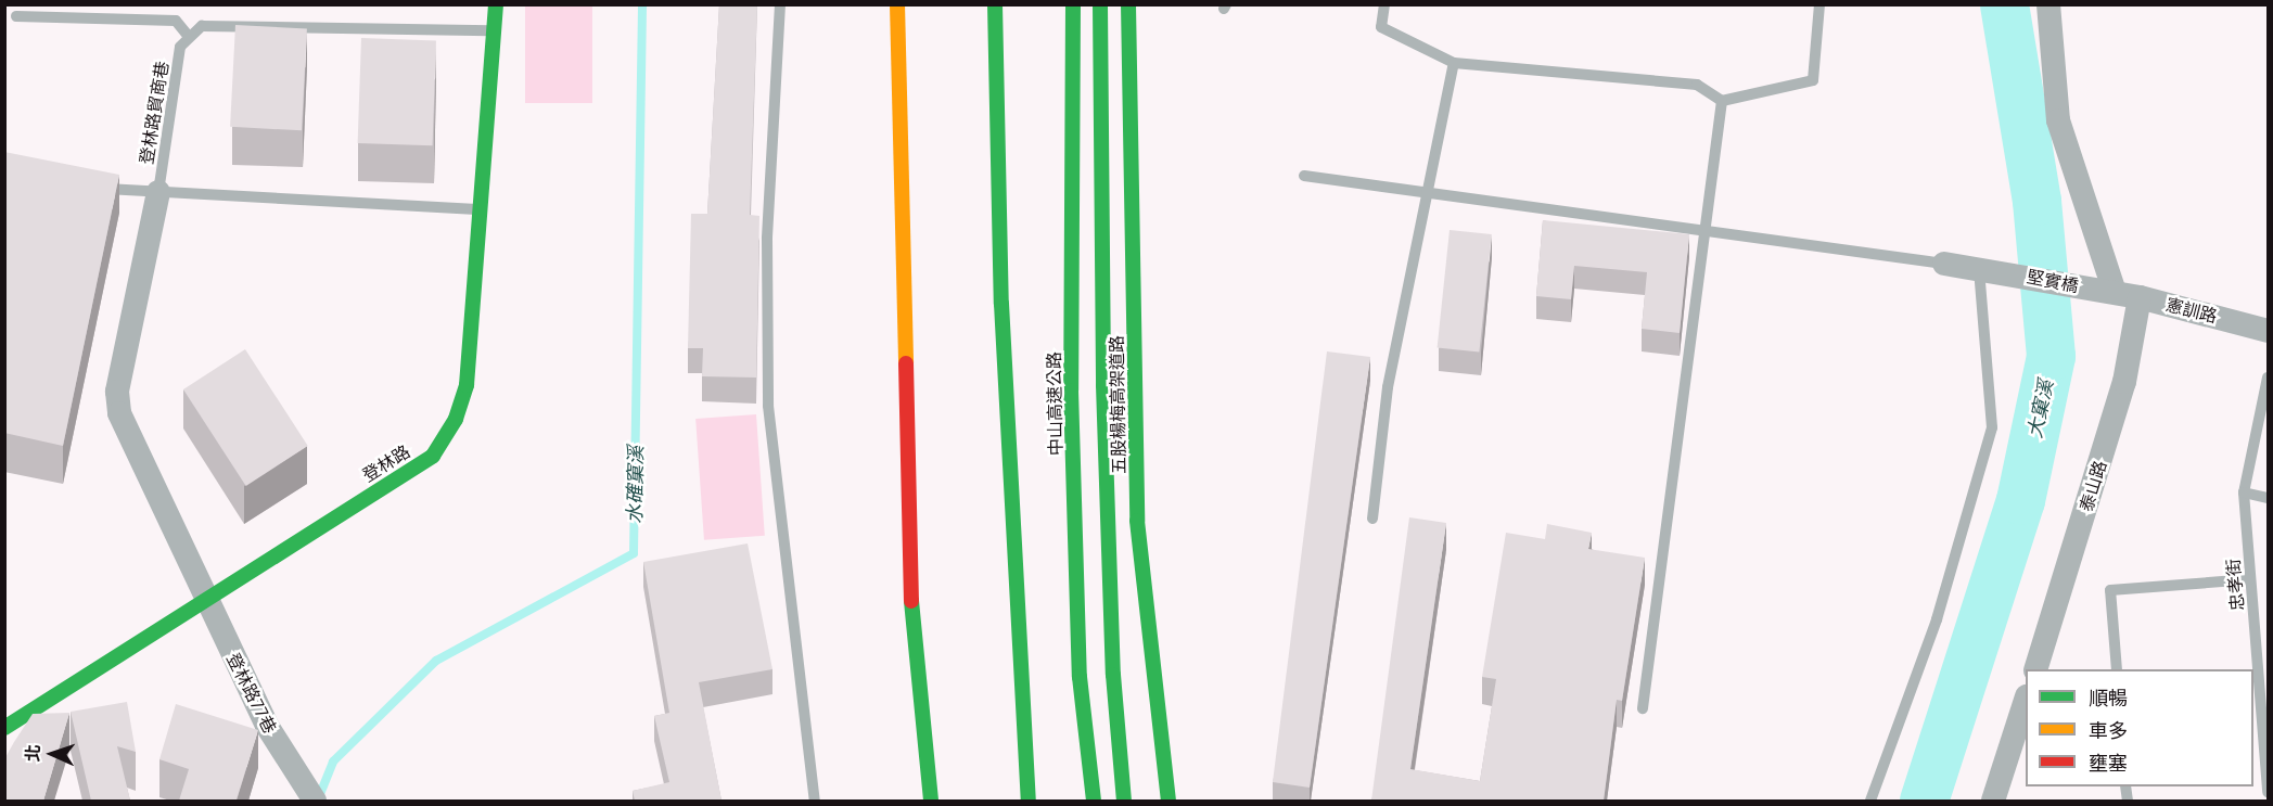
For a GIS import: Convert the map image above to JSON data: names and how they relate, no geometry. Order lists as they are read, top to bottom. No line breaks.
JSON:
{"streets":{"main road":["中山高速公路","五股楊梅高架道路","登林路"],"street":["堅實橋","憲訓路","泰山路","登林路77巷"],"lane":["登林路貿商巷","忠孝街"]},"crossings":[["登林路貿商巷","登林路77巷"],["堅實橋","憲訓路"],["憲訓路","泰山路"],["登林路","登林路77巷"]],"water":["大窠溪","水確窠溪"],"legend":["順暢","車多","壅塞"],"north":"left"}
